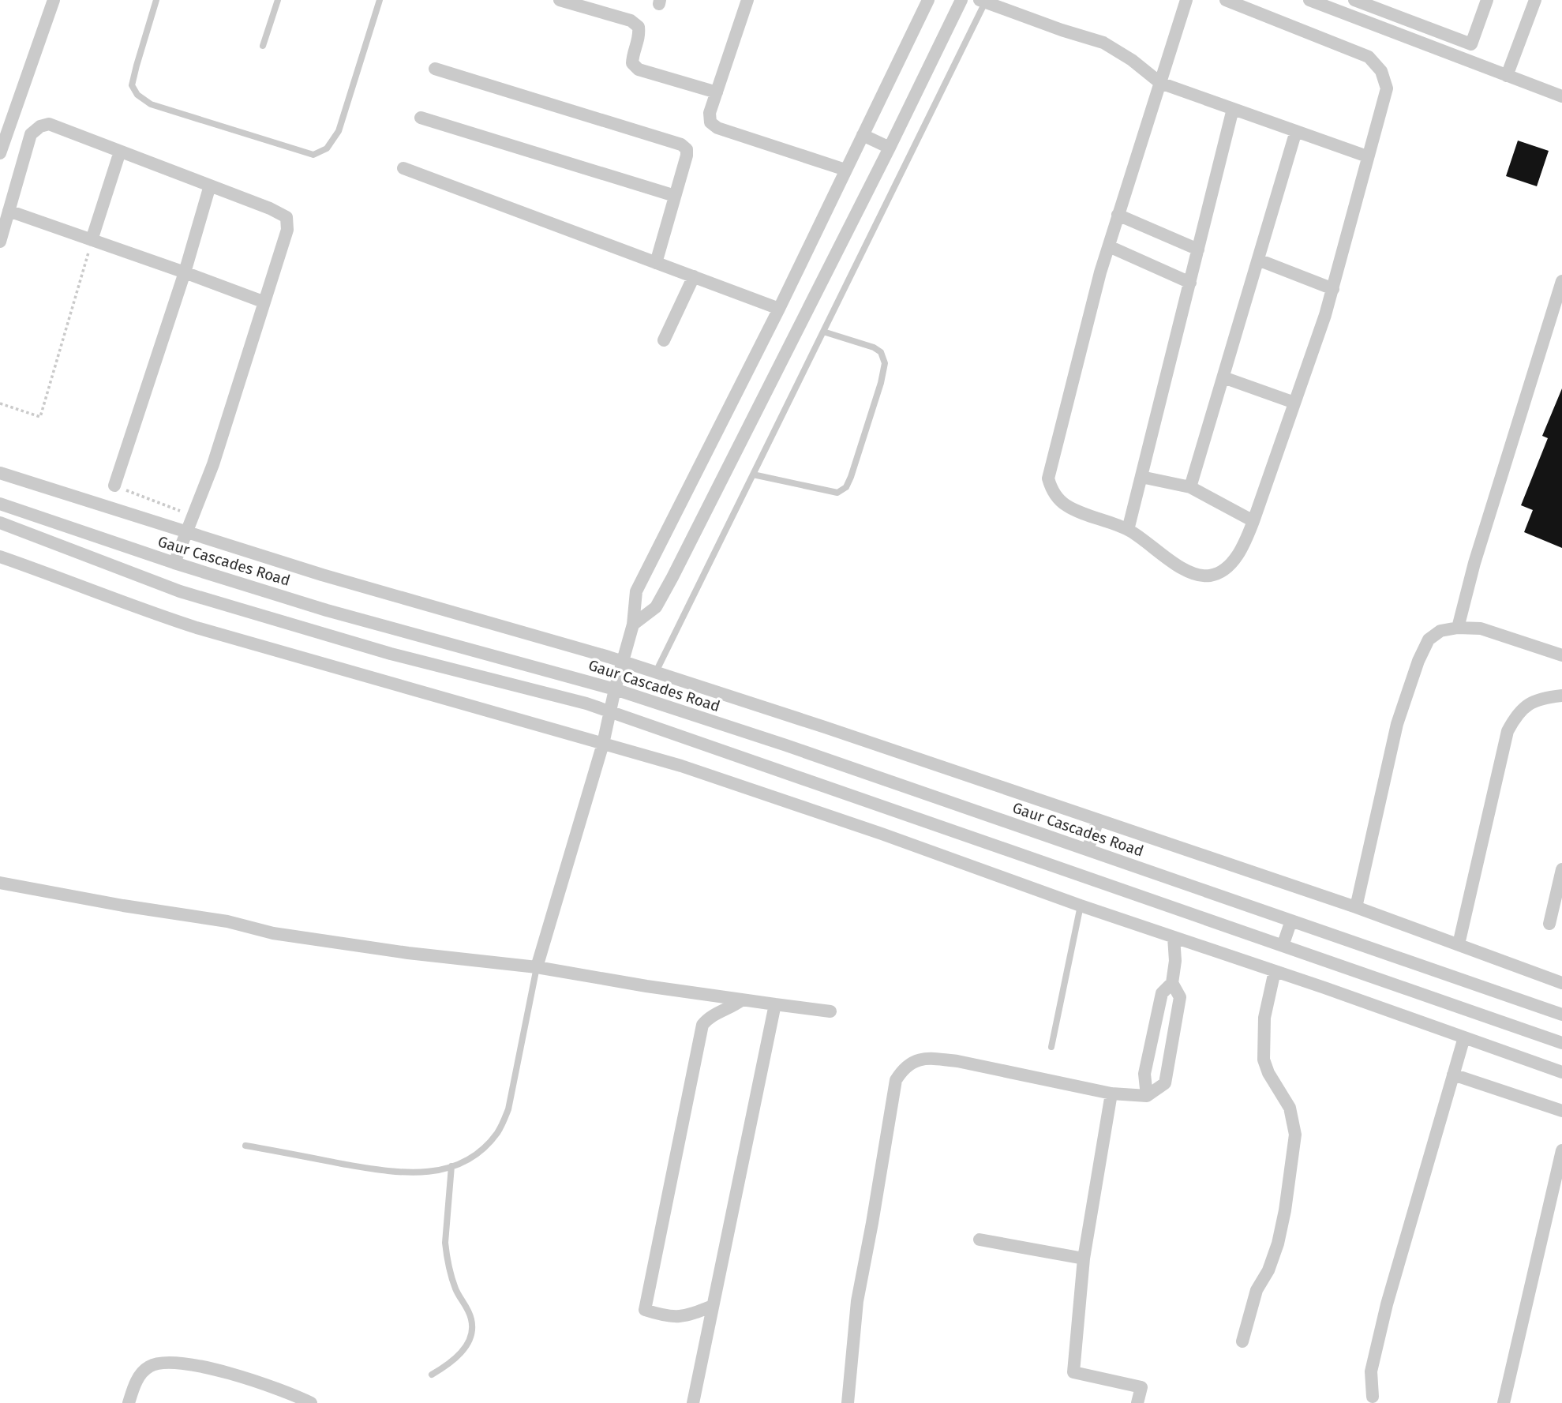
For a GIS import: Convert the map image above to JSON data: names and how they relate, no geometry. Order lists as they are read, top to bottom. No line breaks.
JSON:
{"streets":{"street":["Gaur Cascades Road"]}}
